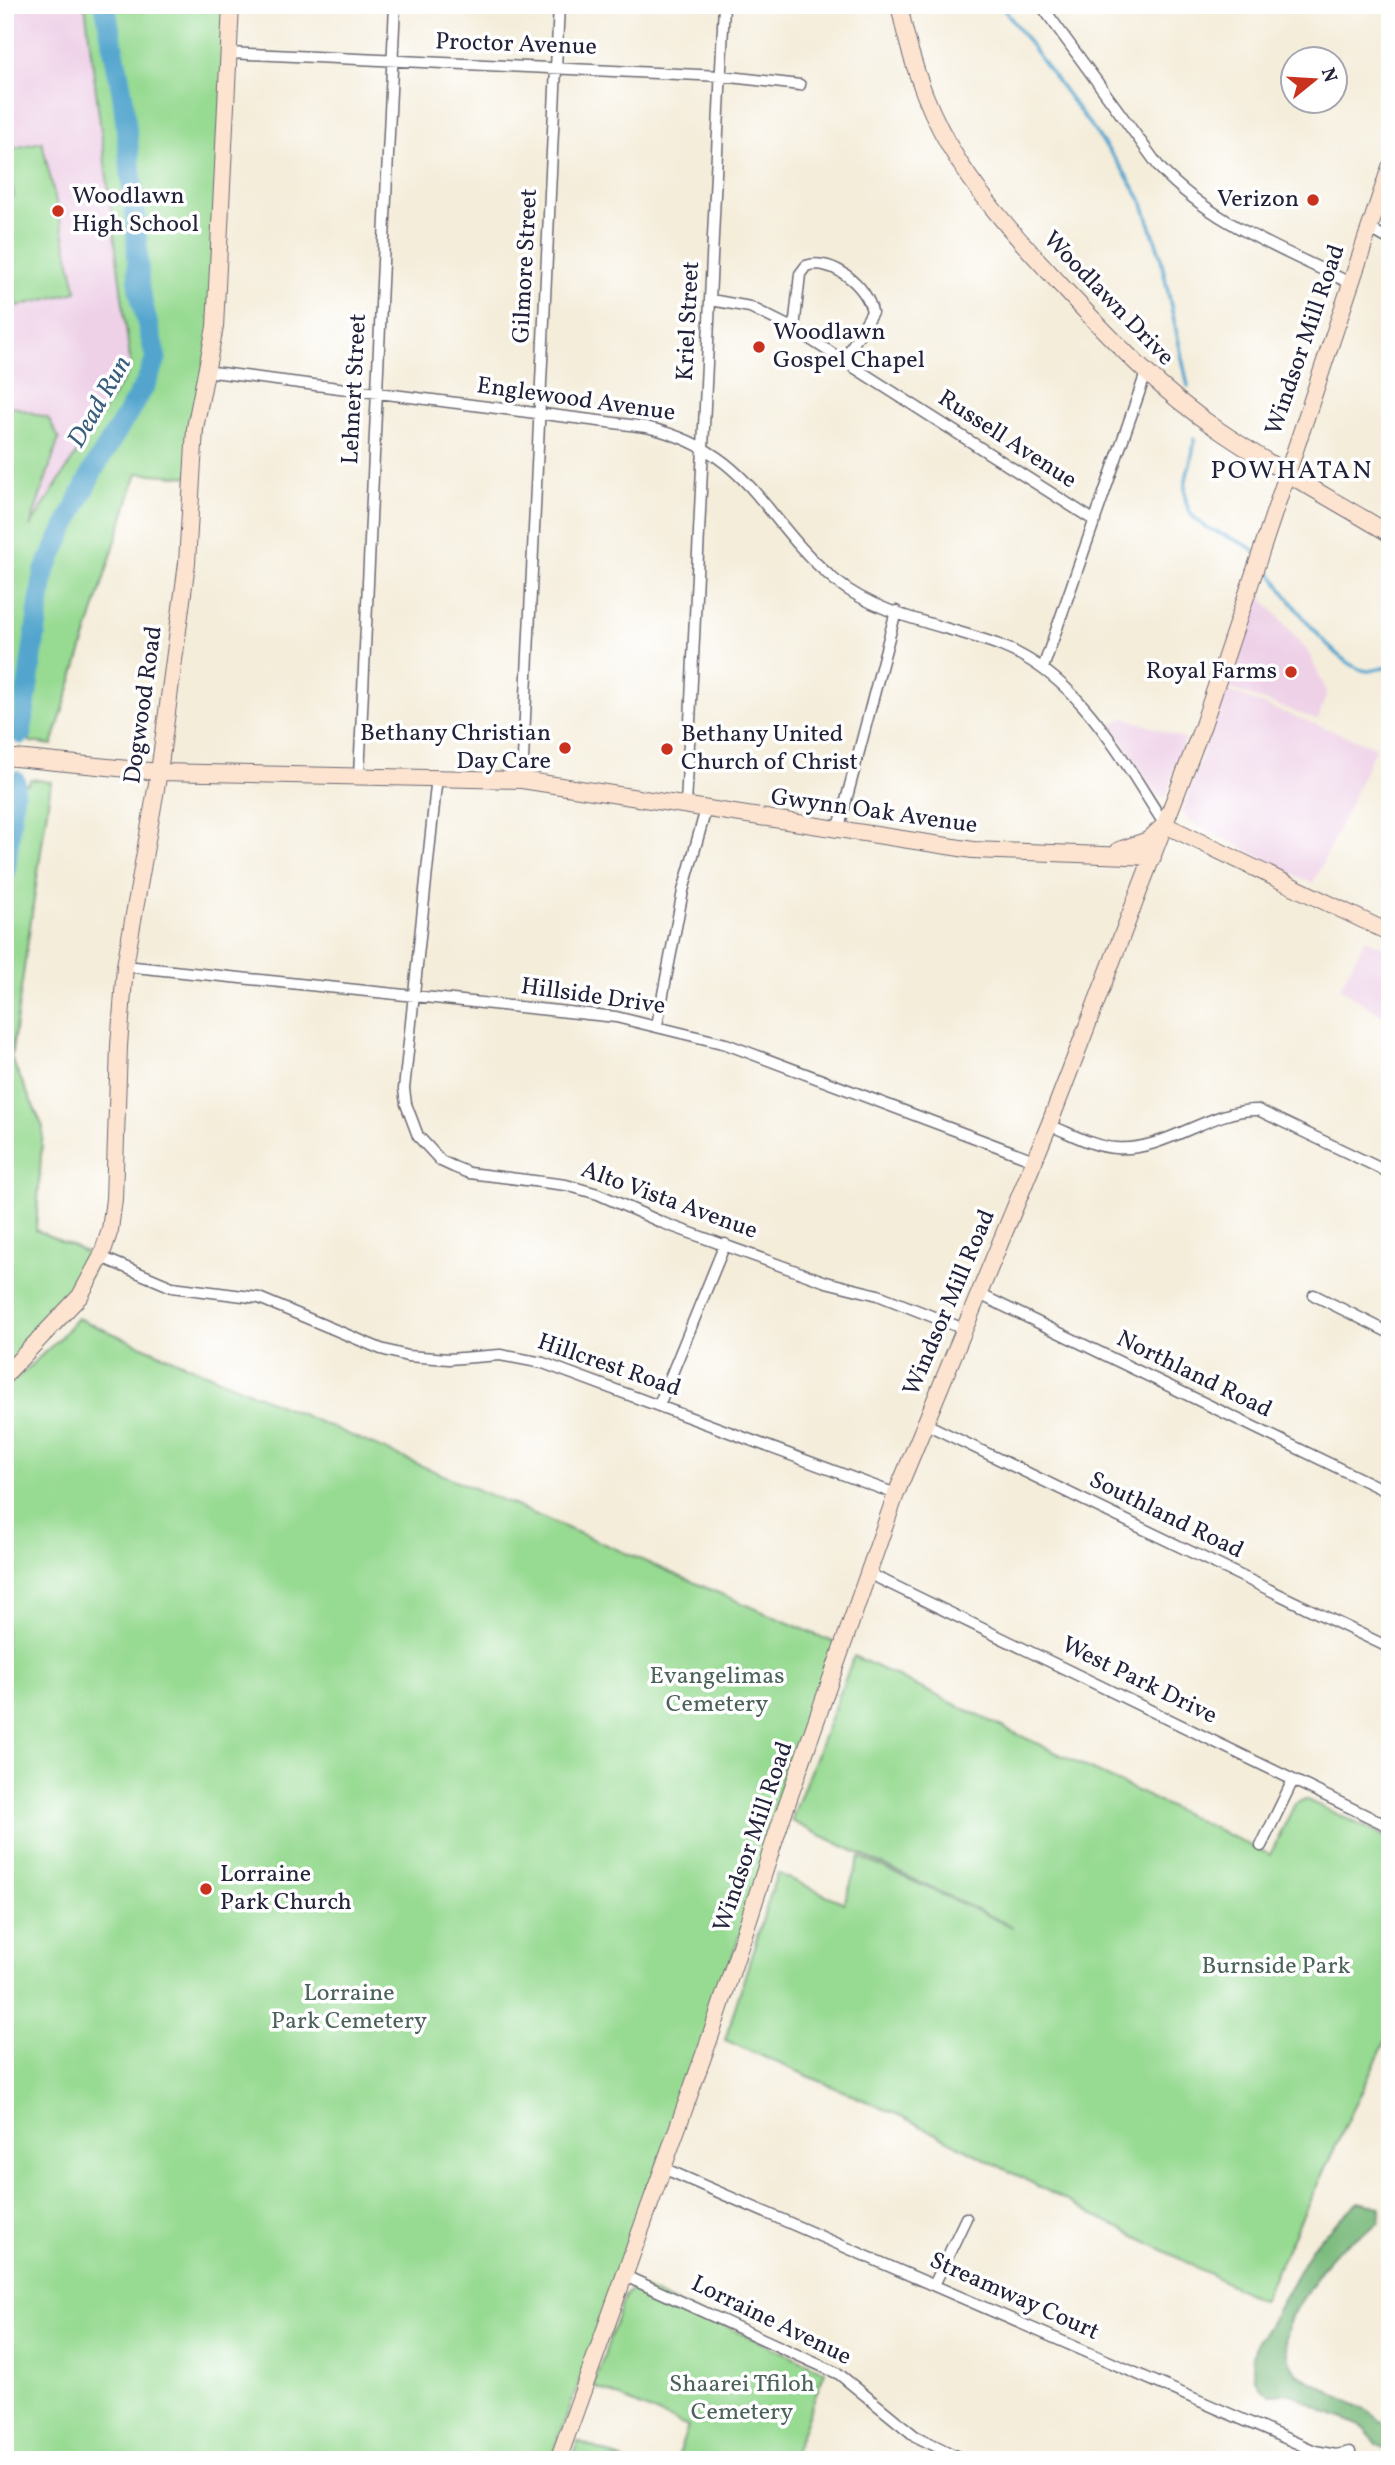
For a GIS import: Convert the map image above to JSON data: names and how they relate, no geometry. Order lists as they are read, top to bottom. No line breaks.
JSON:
{"streets":{"main road":["Woodlawn Drive","Windsor Mill Road","Dogwood Road","Gwynn Oak Avenue"],"street":["Proctor Avenue","Gilmore Street","Kriel Street","Lehnert Street","Englewood Avenue","Russell Avenue","Hillside Drive","Alto Vista Avenue","Hillcrest Road","Northland Road","Southland Road","West Park Drive","Streamway Court","Lorraine Avenue"]},"crossings":[["Proctor Avenue","Gilmore Street"],["Proctor Avenue","Kriel Street"],["Proctor Avenue","Lehnert Street"],["Proctor Avenue","Dogwood Road"],["Gilmore Street","Englewood Avenue"],["Gilmore Street","Gwynn Oak Avenue"],["Woodlawn Drive","Windsor Mill Road"],["Kriel Street","Englewood Avenue"],["Kriel Street","Russell Avenue"],["Kriel Street","Gwynn Oak Avenue"],["Windsor Mill Road","Englewood Avenue"],["Windsor Mill Road","Gwynn Oak Avenue"],["Windsor Mill Road","Hillside Drive"],["Windsor Mill Road","Alto Vista Avenue"],["Windsor Mill Road","Hillcrest Road"],["Windsor Mill Road","Northland Road"],["Windsor Mill Road","Southland Road"],["Windsor Mill Road","West Park Drive"],["Windsor Mill Road","Streamway Court"],["Windsor Mill Road","Lorraine Avenue"],["Lehnert Street","Englewood Avenue"],["Lehnert Street","Gwynn Oak Avenue"],["Englewood Avenue","Dogwood Road"],["Dogwood Road","Gwynn Oak Avenue"],["Dogwood Road","Hillside Drive"],["Dogwood Road","Hillcrest Road"],["Gwynn Oak Avenue","Alto Vista Avenue"],["Hillside Drive","Alto Vista Avenue"]],"districts":["POWHATAN"],"water":["Dead Run"],"parks":["Evangelimas Cemetery","Burnside Park","Lorraine Park Cemetery","Shaarei Tfiloh Cemetery"],"places":["Verizon","Woodlawn High School","Woodlawn Gospel Chapel","Royal Farms","Bethany Christian Day Care","Bethany United Church of Christ","Lorraine Park Church"],"north":"right"}
